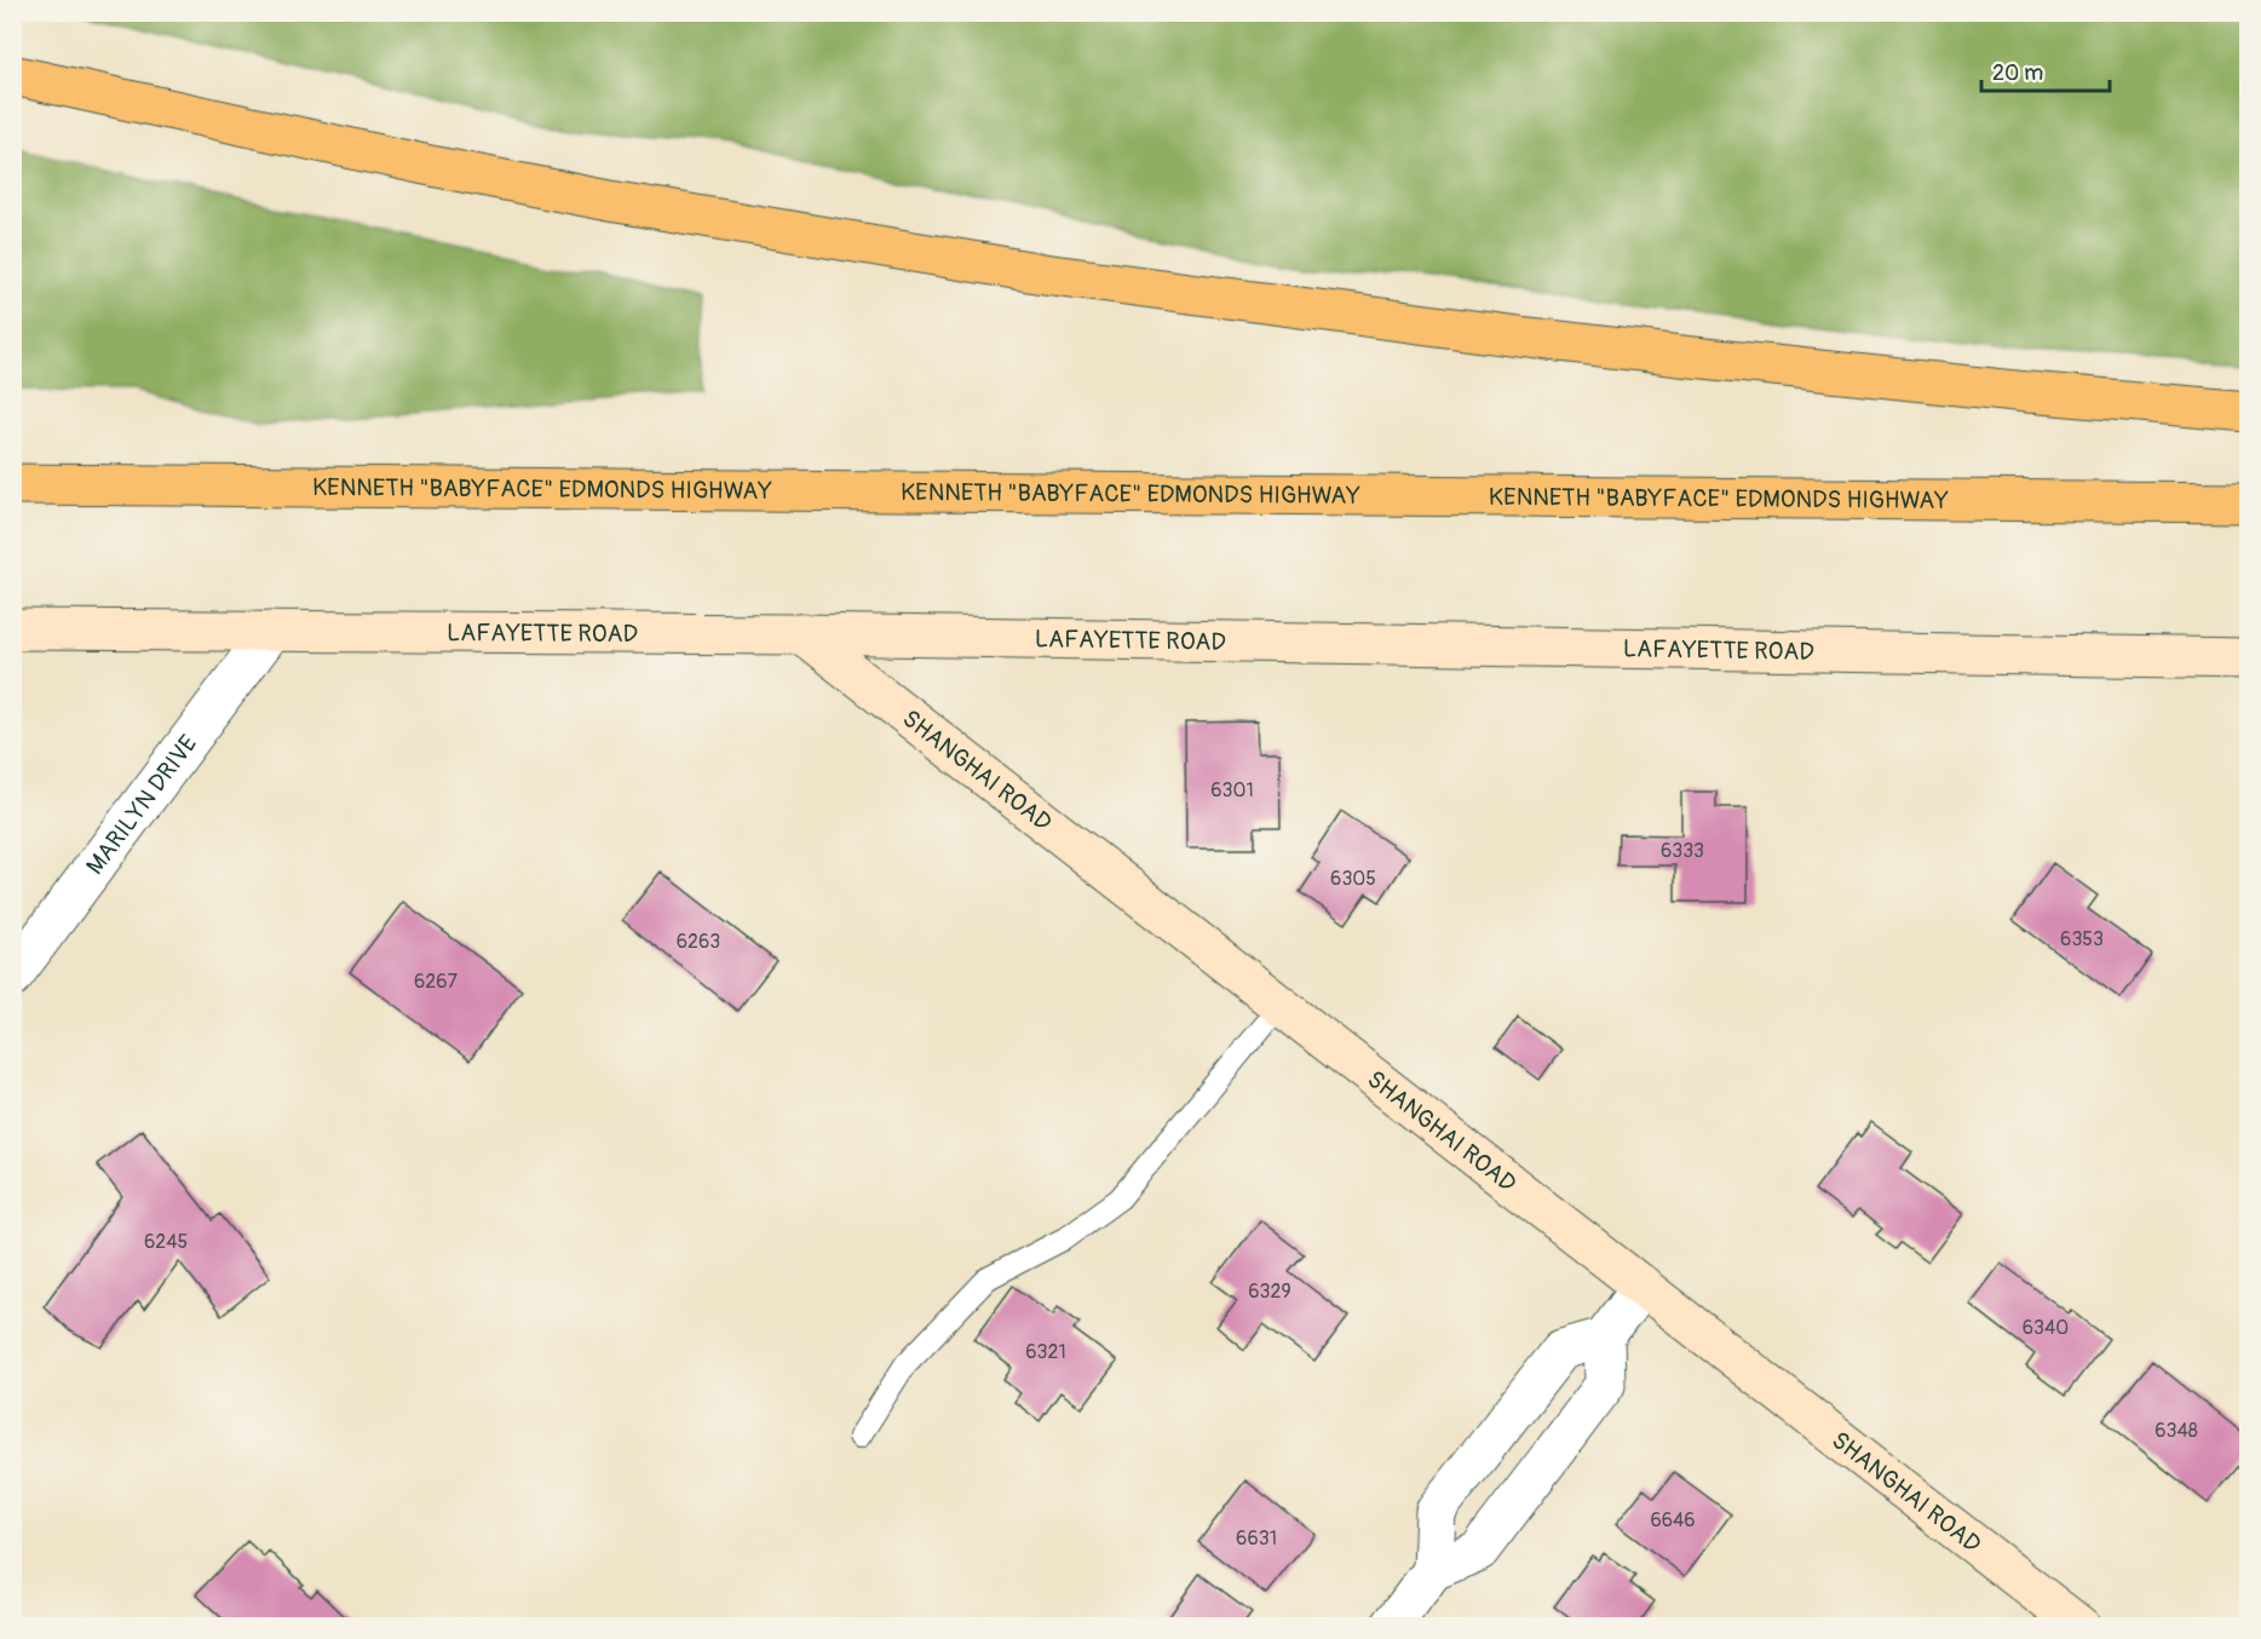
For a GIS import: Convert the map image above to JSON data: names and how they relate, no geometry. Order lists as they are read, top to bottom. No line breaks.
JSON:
{"streets":{"highway":["KENNETH \"BABYFACE\" EDMONDS HIGHWAY"],"main road":["LAFAYETTE ROAD","SHANGHAI ROAD"],"street":["MARILYN DRIVE"]},"crossings":[["LAFAYETTE ROAD","SHANGHAI ROAD"],["LAFAYETTE ROAD","MARILYN DRIVE"]],"house_numbers":["6301","6333","6305","6353","6263","6267","6245","6329","6340","6321","6348","6646","6631"],"scale_bar":"20 m"}
